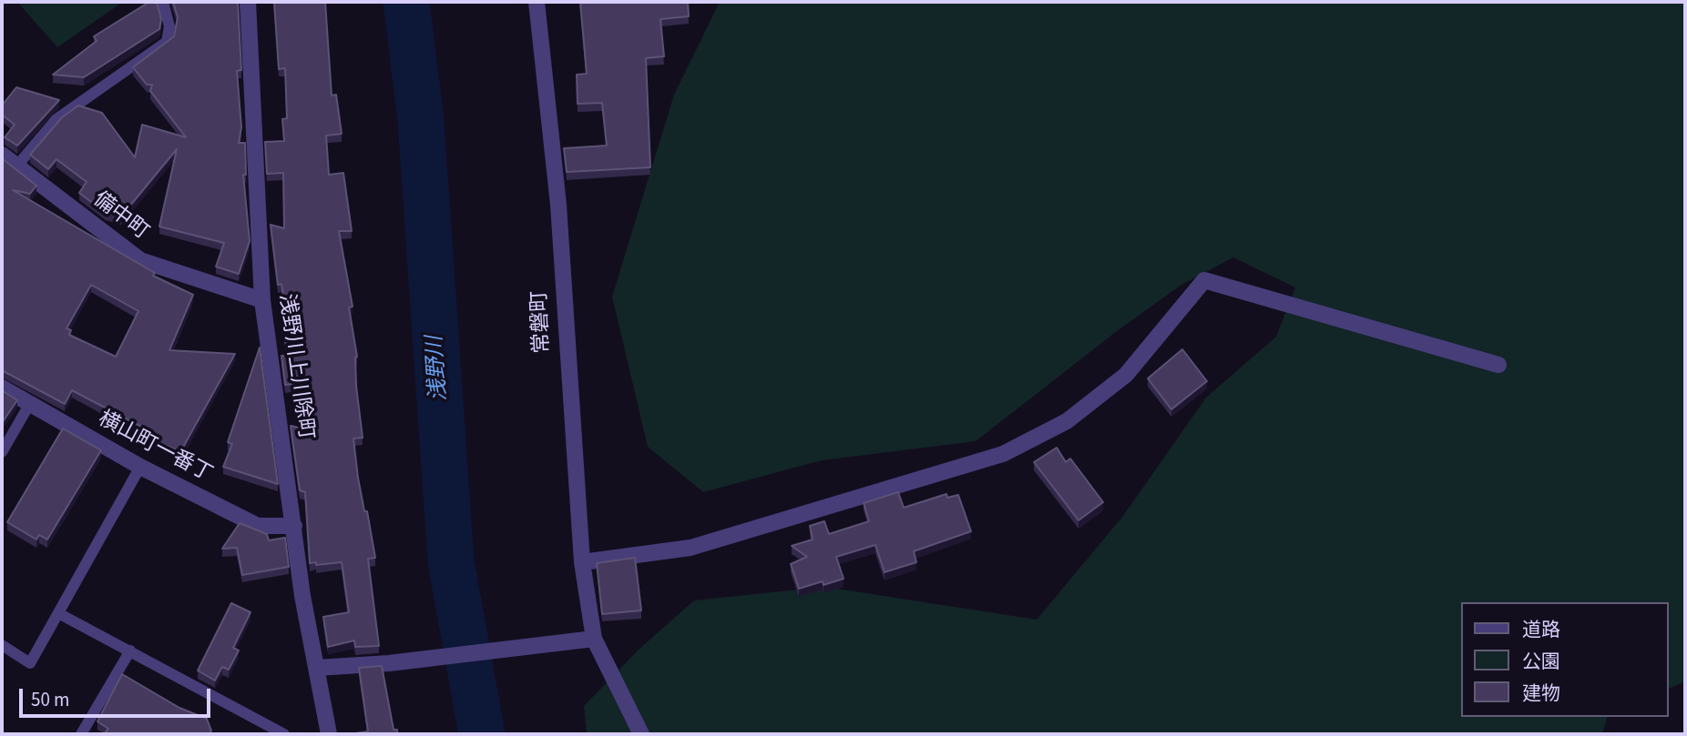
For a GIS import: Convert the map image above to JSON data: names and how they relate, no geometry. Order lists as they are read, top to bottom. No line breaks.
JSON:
{"streets":{"street":["備中町","常磐町","浅野川上川除町","横山町一番丁"]},"crossings":[["備中町","浅野川上川除町"],["浅野川上川除町","横山町一番丁"]],"water":["浅野川"],"legend":["道路","公園","建物"],"scale_bar":"50 m"}
